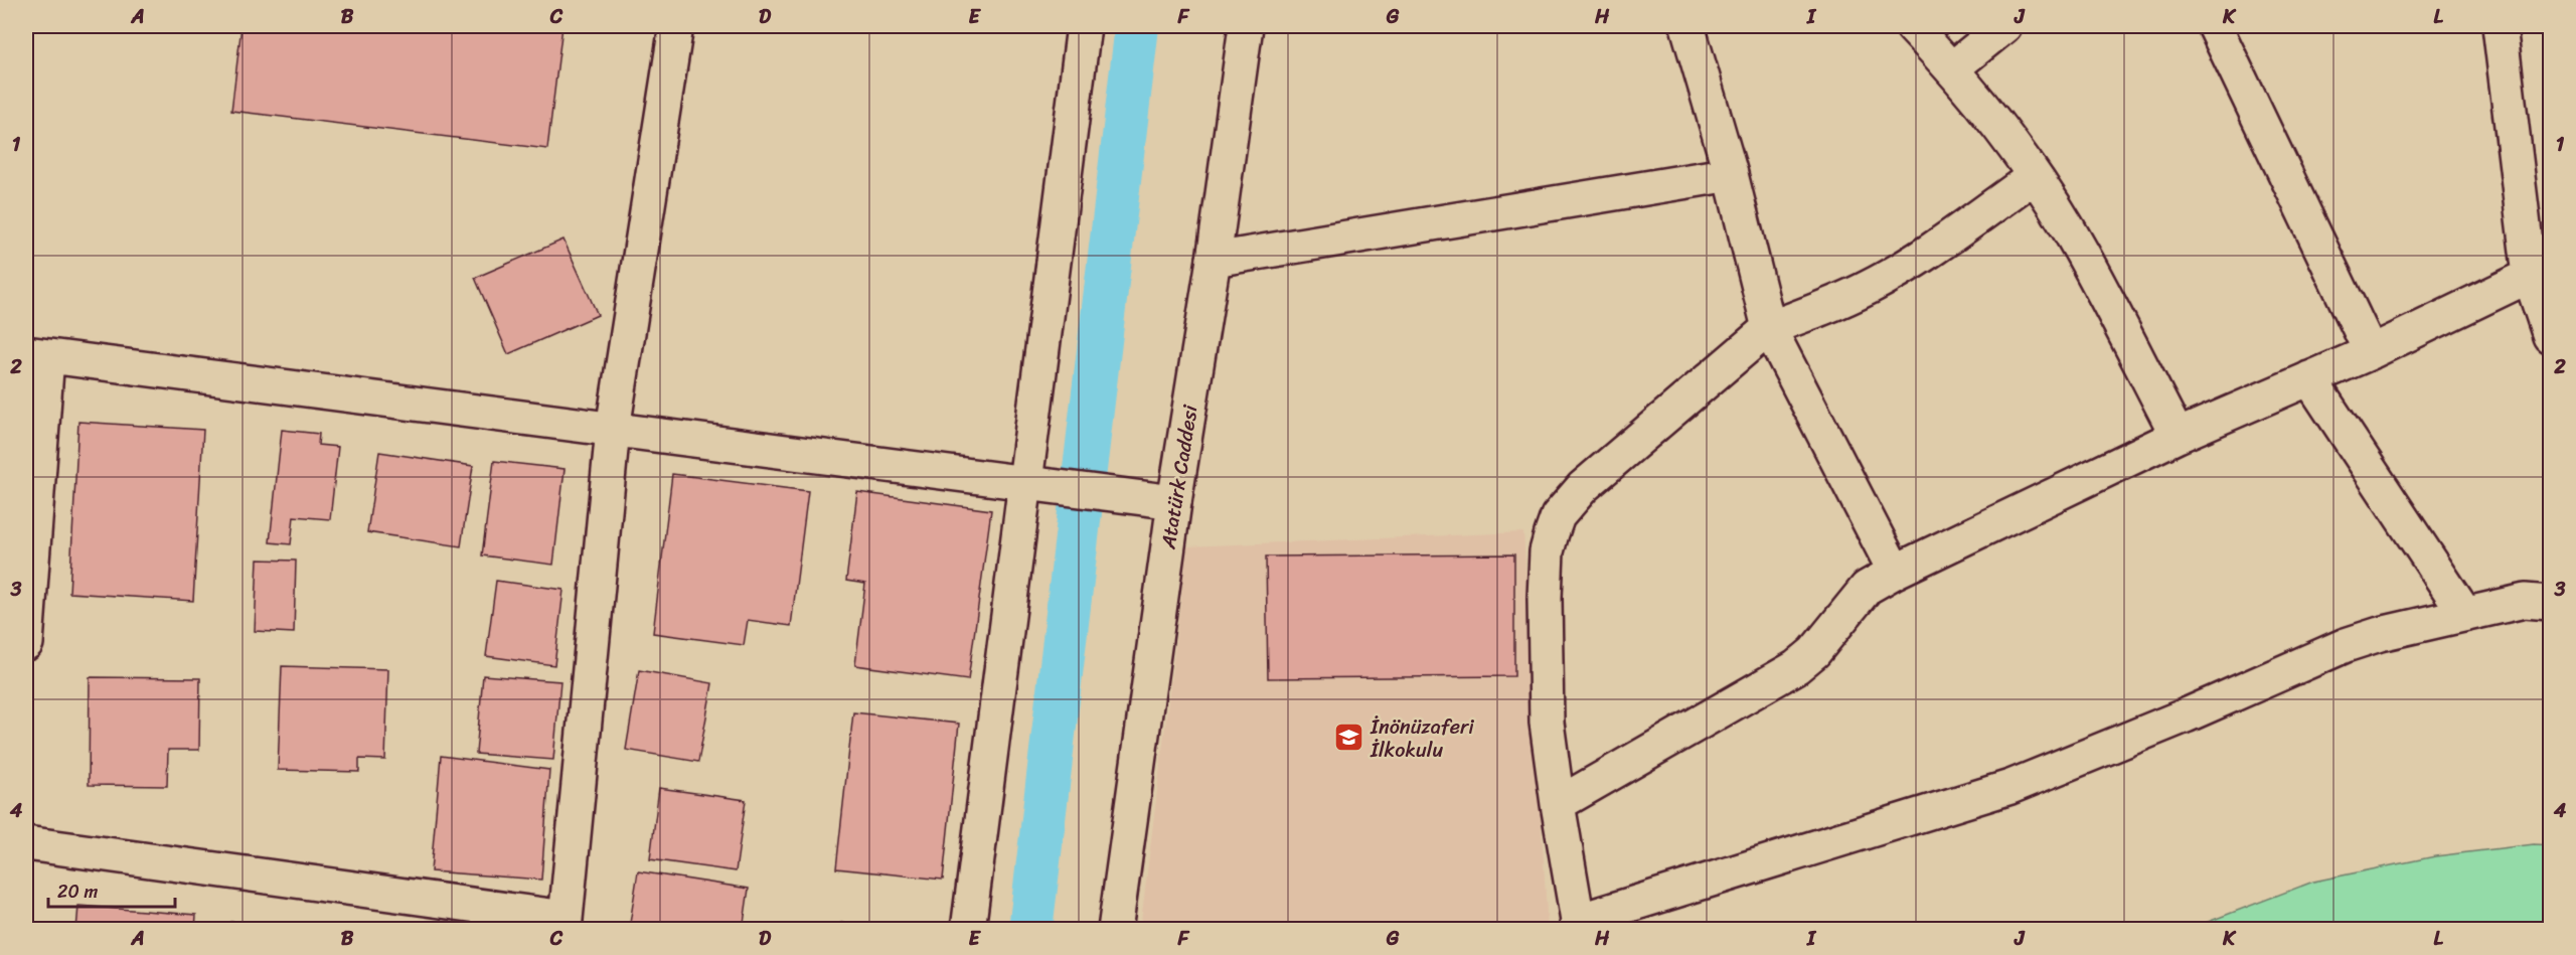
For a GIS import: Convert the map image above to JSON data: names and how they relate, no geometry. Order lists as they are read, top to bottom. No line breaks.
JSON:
{"streets":{"street":["Atatürk Caddesi"]},"places":{"school or university":["İnönüzaferi İlkokulu"]},"scale_bar":"20 m","grid":{"columns":["A","B","C","D","E","F","G","H","I","J","K","L"],"rows":["1","2","3","4"]}}
